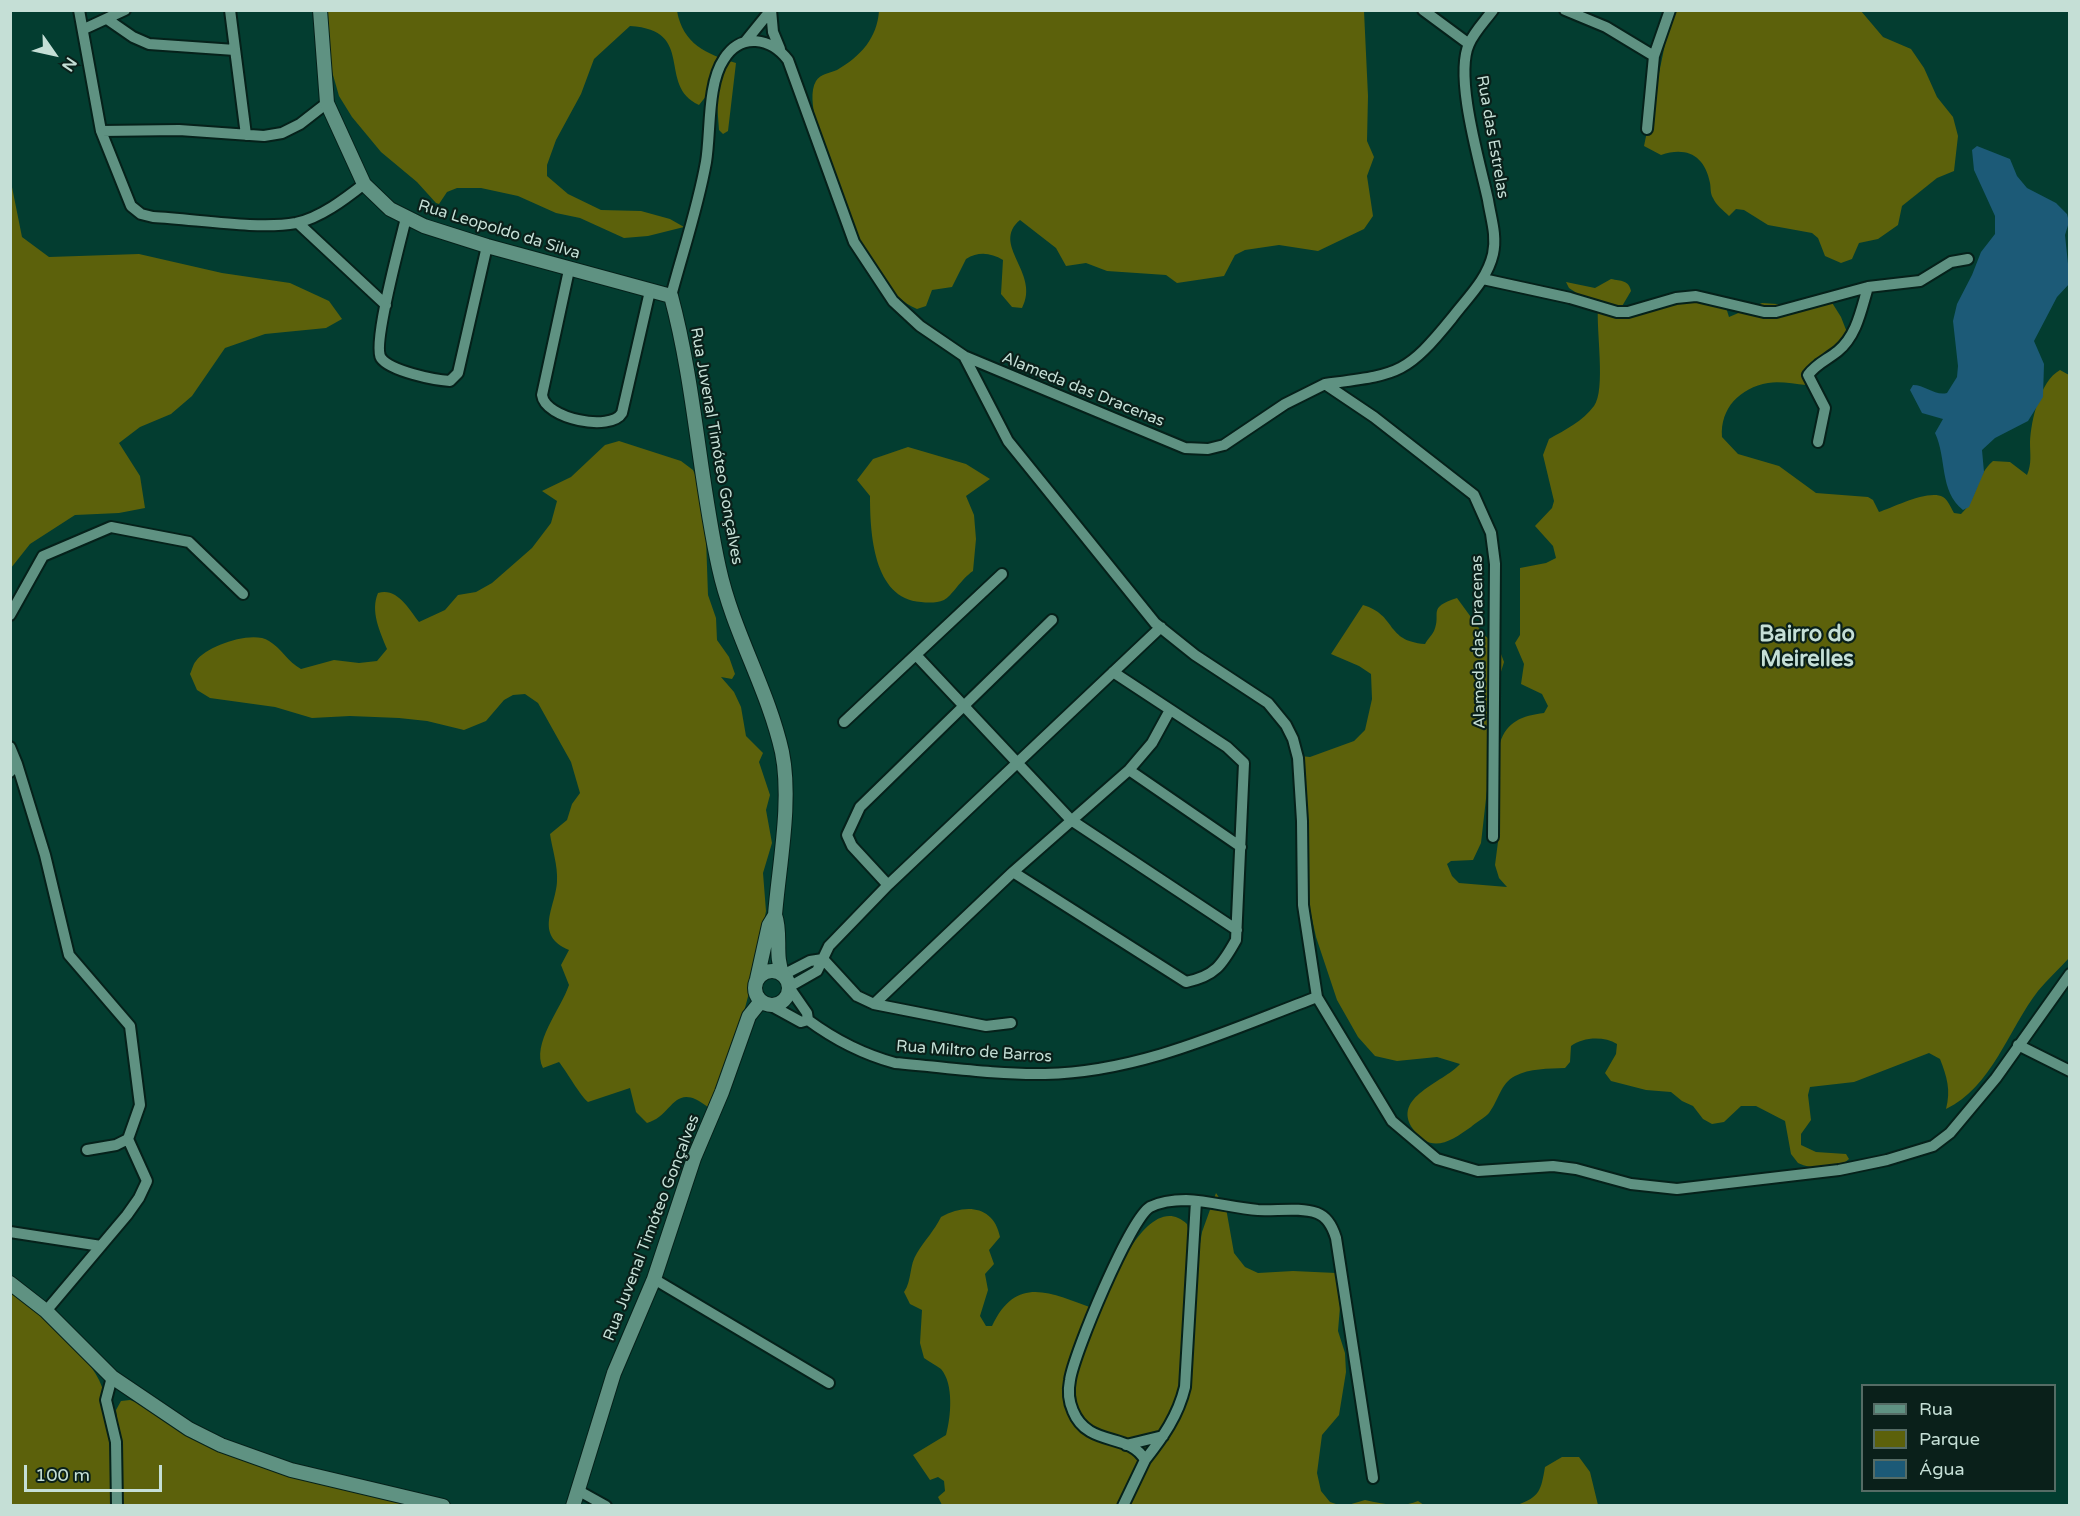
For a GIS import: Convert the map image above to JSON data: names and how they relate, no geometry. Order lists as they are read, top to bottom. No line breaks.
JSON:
{"streets":{"street":["Rua das Estrelas","Rua Leopoldo da Silva","Alameda das Dracenas","Rua Juvenal Timóteo Gonçalves","Rua Miltro de Barros"]},"crossings":[["Rua Leopoldo da Silva","Rua Juvenal Timóteo Gonçalves"],["Rua Juvenal Timóteo Gonçalves","Rua Miltro de Barros"]],"districts":["Bairro do Meirelles"],"legend":["Rua","Parque","Água"],"scale_bar":"100 m","north":"bottom right"}
